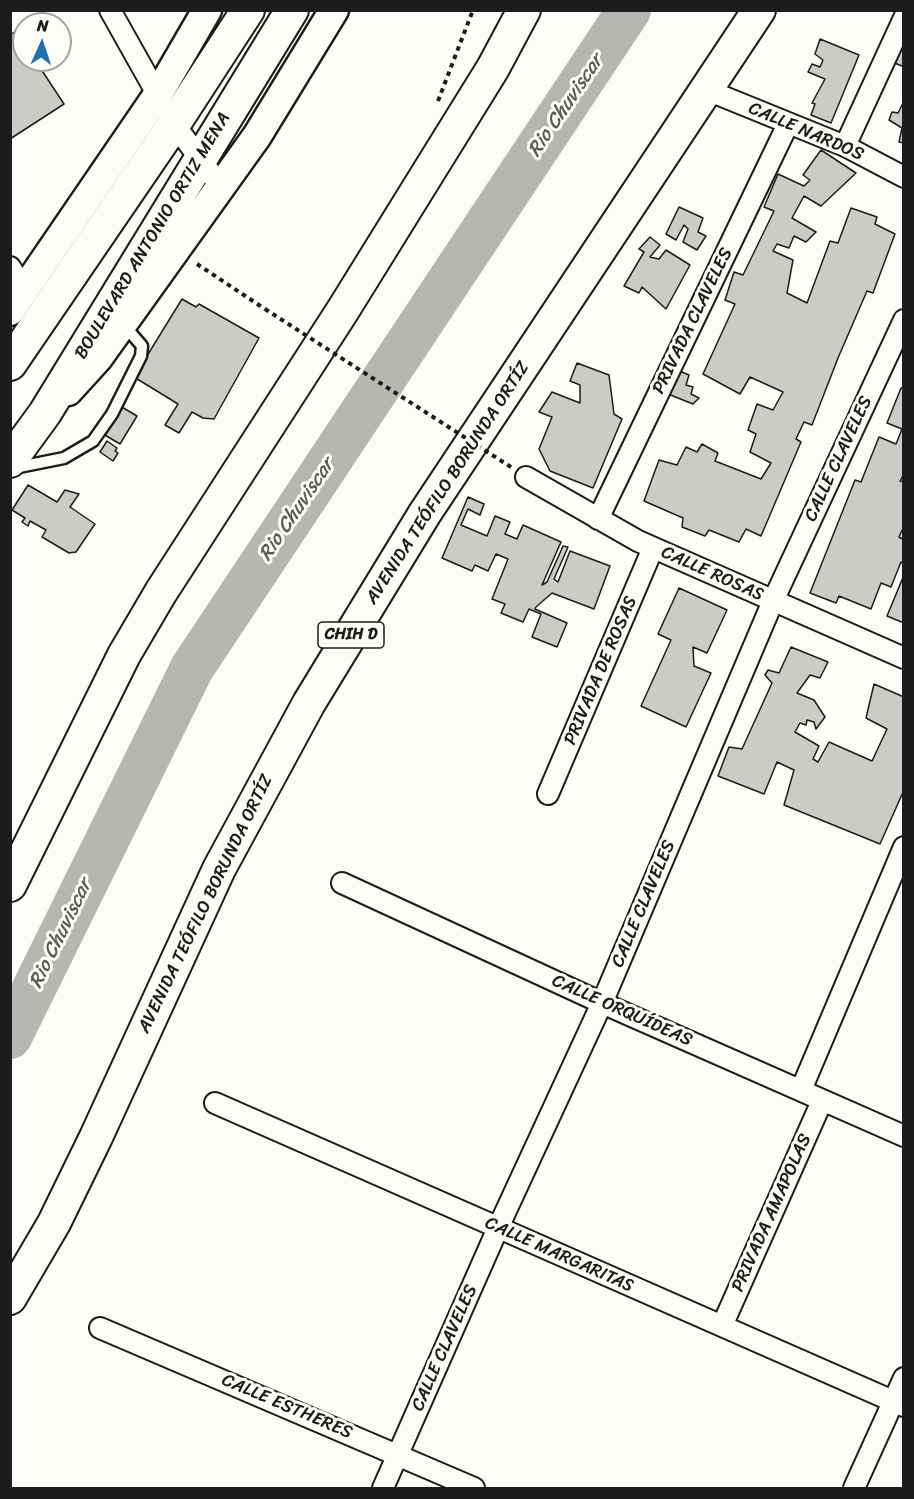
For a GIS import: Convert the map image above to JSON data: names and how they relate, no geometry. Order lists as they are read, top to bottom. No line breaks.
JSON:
{"streets":{"main road":["BOULEVARD ANTONIO ORTIZ MENA","AVENIDA TEÓFILO BORUNDA ORTÍZ","CHIH D"],"street":["CALLE NARDOS","PRIVADA CLAVELES","CALLE CLAVELES","CALLE ROSAS","PRIVADA DE ROSAS","CALLE ORQUÍDEAS","PRIVADA AMAPOLAS","CALLE MARGARITAS","CALLE ESTHERES"]},"crossings":[["CALLE NARDOS","PRIVADA CLAVELES"],["CALLE NARDOS","AVENIDA TEÓFILO BORUNDA ORTÍZ"],["PRIVADA CLAVELES","CALLE ROSAS"],["CALLE CLAVELES","CALLE ROSAS"],["CALLE CLAVELES","CALLE ORQUÍDEAS"],["CALLE CLAVELES","CALLE MARGARITAS"],["CALLE CLAVELES","CALLE ESTHERES"],["CALLE ROSAS","PRIVADA DE ROSAS"],["CALLE ORQUÍDEAS","PRIVADA AMAPOLAS"],["PRIVADA AMAPOLAS","CALLE MARGARITAS"]],"water":["Rio Chuviscar"],"north":"top"}
